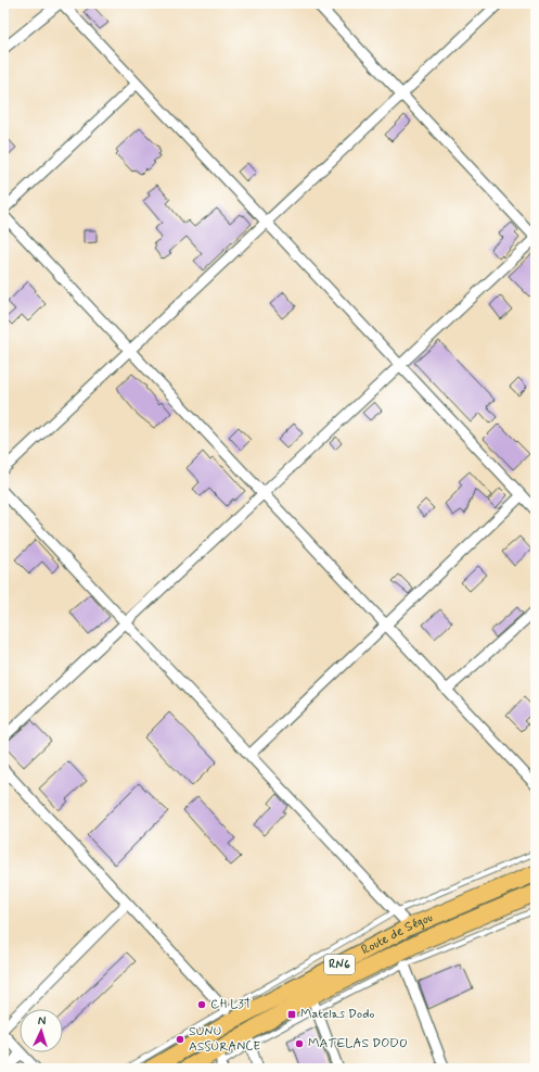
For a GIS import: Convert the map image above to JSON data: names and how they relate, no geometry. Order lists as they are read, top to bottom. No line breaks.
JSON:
{"streets":{"highway":["Route de Ségou","RN6"]},"places":{"other":["CH L3T","SUNU ASSURANCE","MATELAS DODO"],"transit":["Matelas Dodo"]},"north":"top"}
